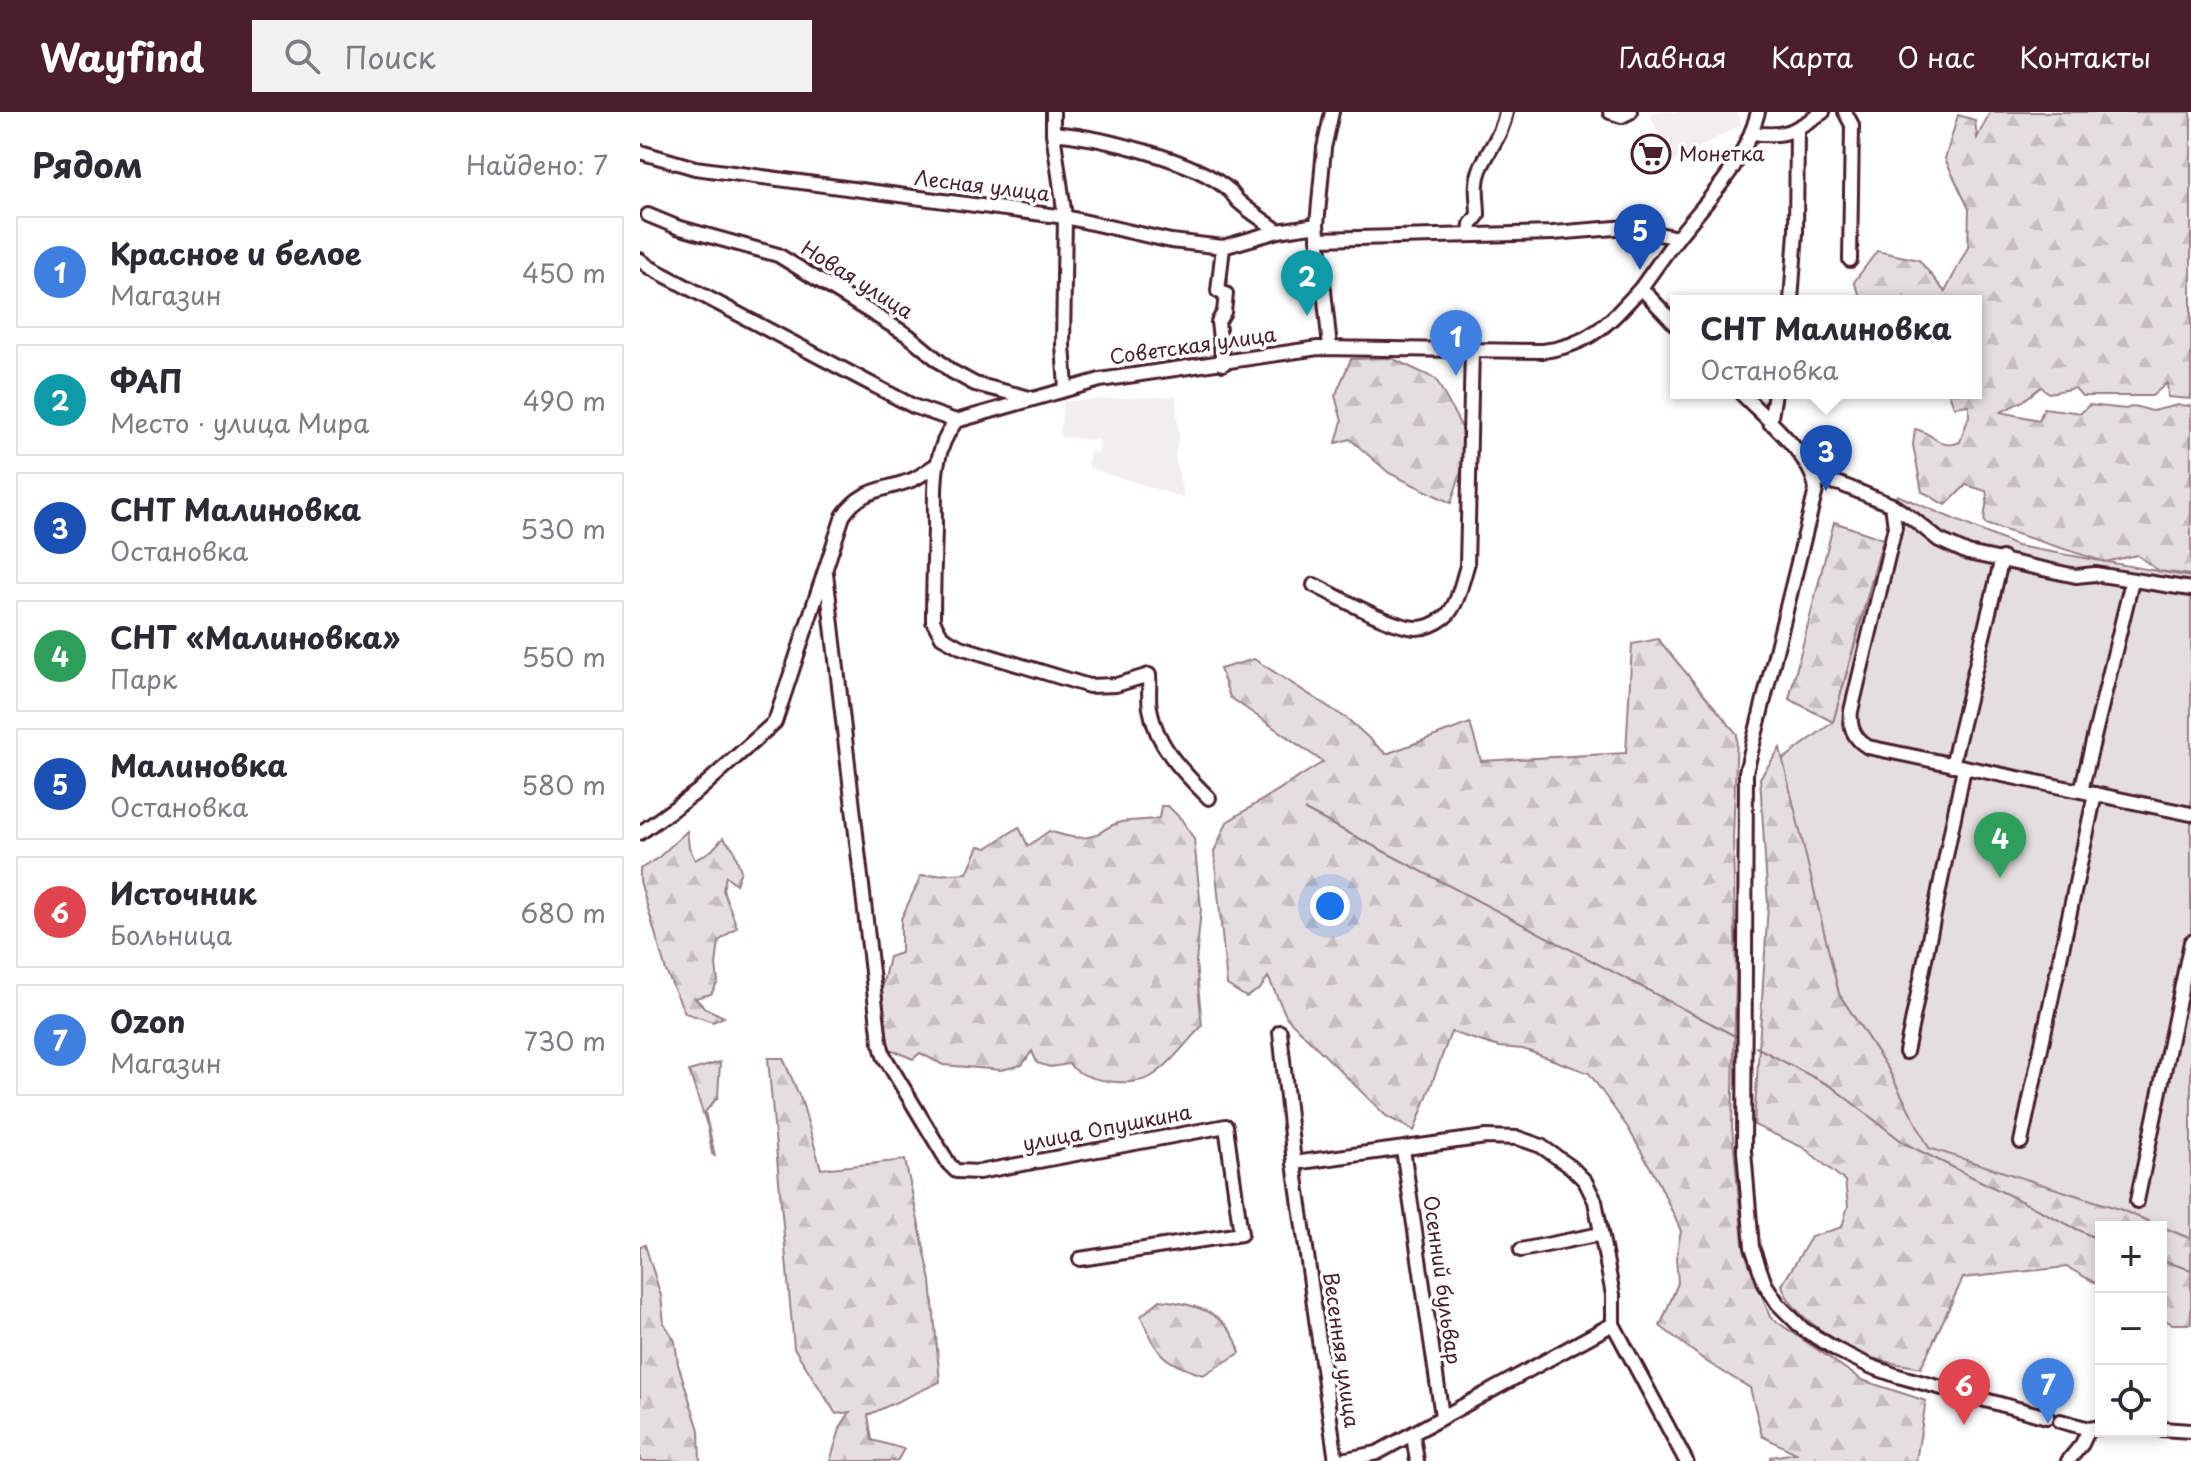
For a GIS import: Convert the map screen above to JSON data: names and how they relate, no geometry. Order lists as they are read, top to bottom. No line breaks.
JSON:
{"streets":{"street":["Лесная улица","Новая улица","Советская улица","улица Опушкина","Осенний бульвар","Весенняя улица"]},"crossings":[["Новая улица","Советская улица"],["Осенний бульвар","Весенняя улица"]],"places":{"supermarket":["Монетка"]},"page":{"header":"Wayfind","search":"Поиск","nav":["Главная","Карта","О нас","Контакты"],"heading":["Рядом","Найдено: 7"],"pins":["5","2","1","3","4","7","6"],"list":[{"mark":"1","name":"Красное и белое","note":"Магазин","value":"450 m"},{"mark":"2","name":"ФАП","note":"Место · улица Мира","value":"490 m"},{"mark":"3","name":"СНТ Малиновка","note":"Остановка","value":"530 m"},{"mark":"4","name":"СНТ «Малиновка»","note":"Парк","value":"550 m"},{"mark":"5","name":"Малиновка","note":"Остановка","value":"580 m"},{"mark":"6","name":"Источник","note":"Больница","value":"680 m"},{"mark":"7","name":"Ozon","note":"Магазин","value":"730 m"}],"popup":["СНТ Малиновка","Остановка"],"map_buttons":["+","−"]}}
